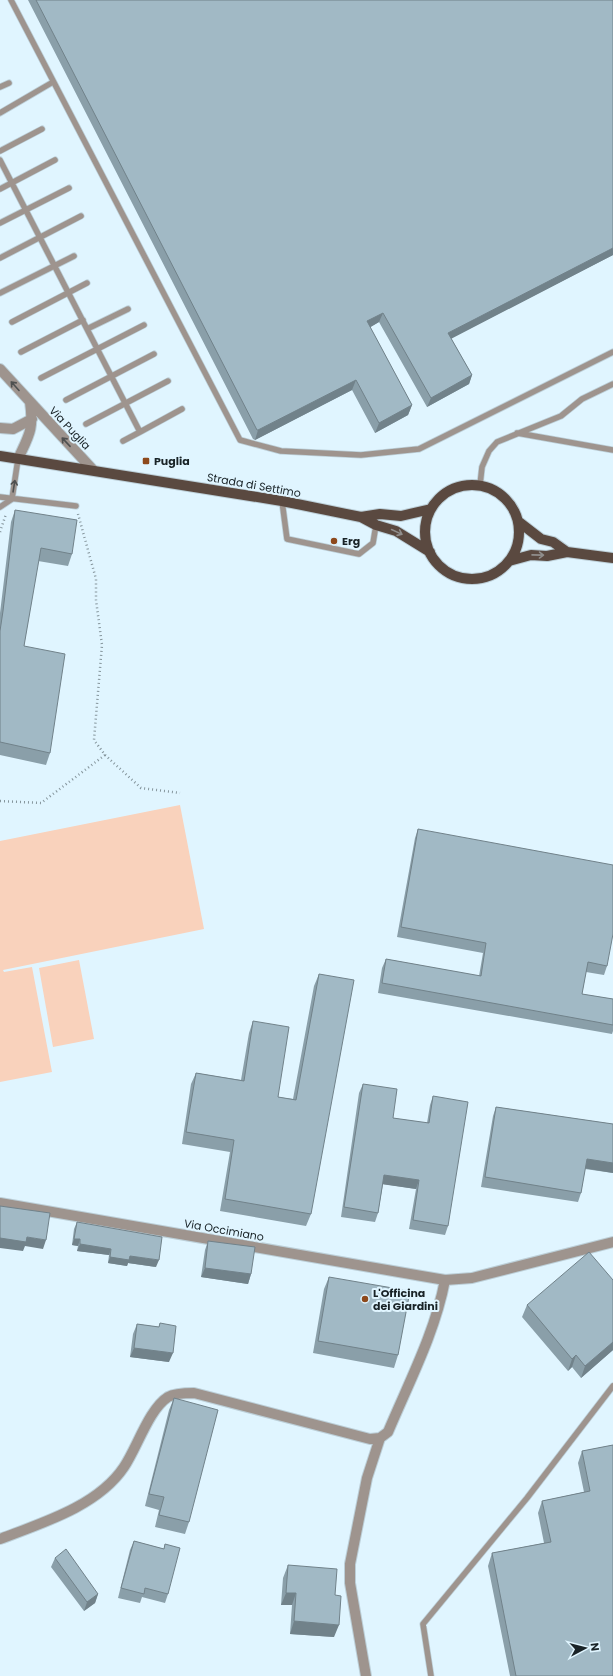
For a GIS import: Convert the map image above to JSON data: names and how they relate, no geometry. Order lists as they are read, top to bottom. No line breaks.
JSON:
{"streets":{"main road":["Strada di Settimo"],"street":["Via Puglia","Via Occimiano"]},"crossings":[["Via Puglia","Strada di Settimo"]],"one_way":["Via Puglia"],"places":{"transit":["Puglia"],"other":["Erg","L'Officina dei Giardini"]},"north":"right"}
